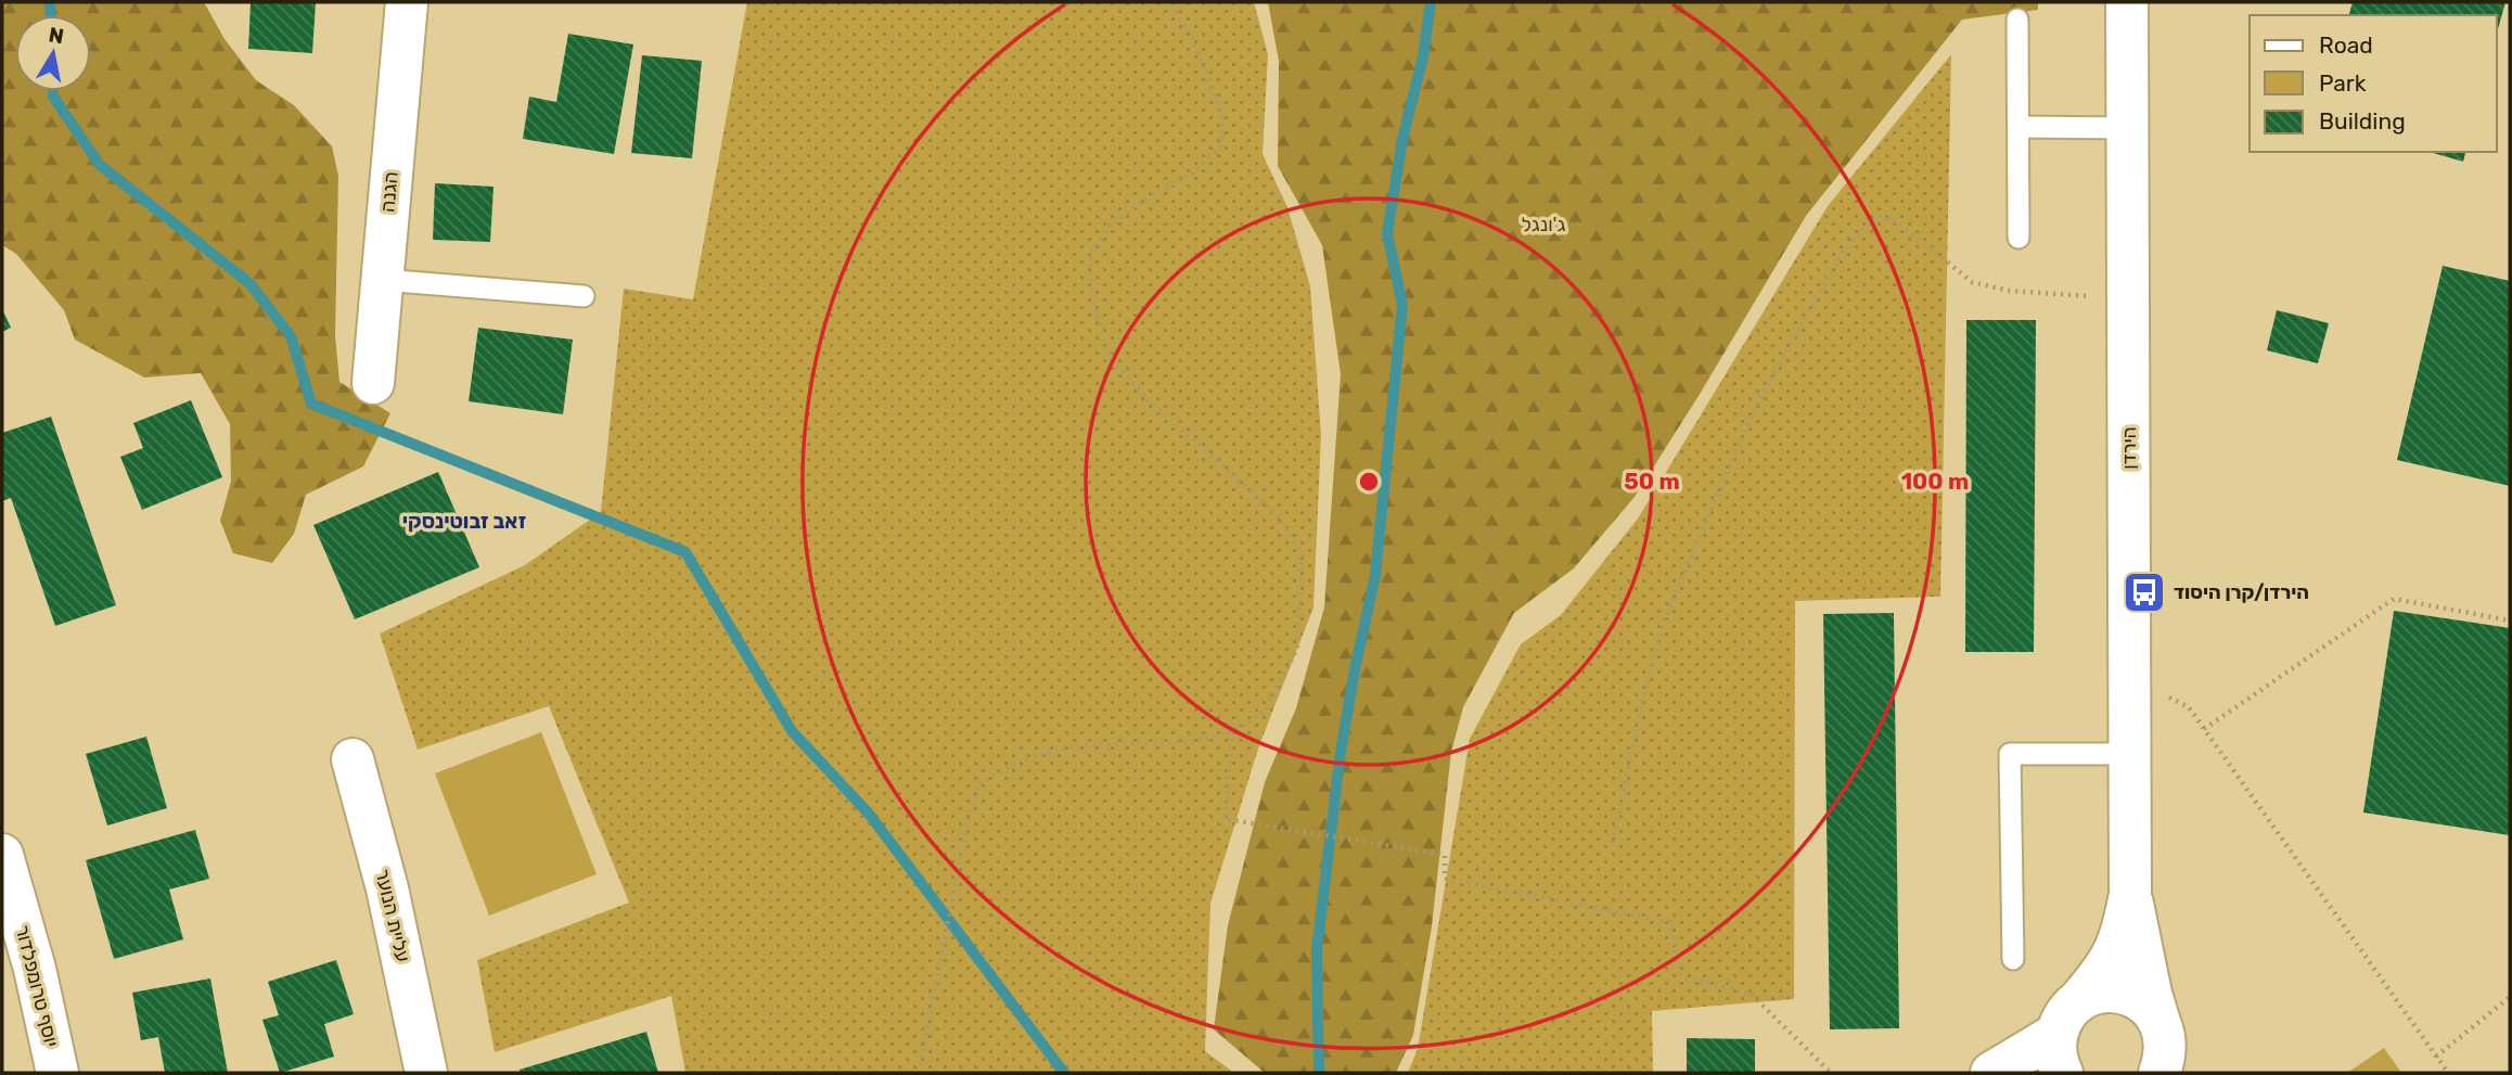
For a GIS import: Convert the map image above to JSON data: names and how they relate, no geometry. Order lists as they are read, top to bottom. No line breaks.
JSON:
{"streets":{"street":["הגנה","הירדן","עליית הנוער","יוסף טרומפלדור"]},"districts":["זאב זבוטינסקי"],"parks":["ג'ונגל"],"places":{"bus stop":["הירדן/קרן היסוד"]},"legend":["Road","Park","Building"],"north":"top","rings":["50 m","100 m"]}
